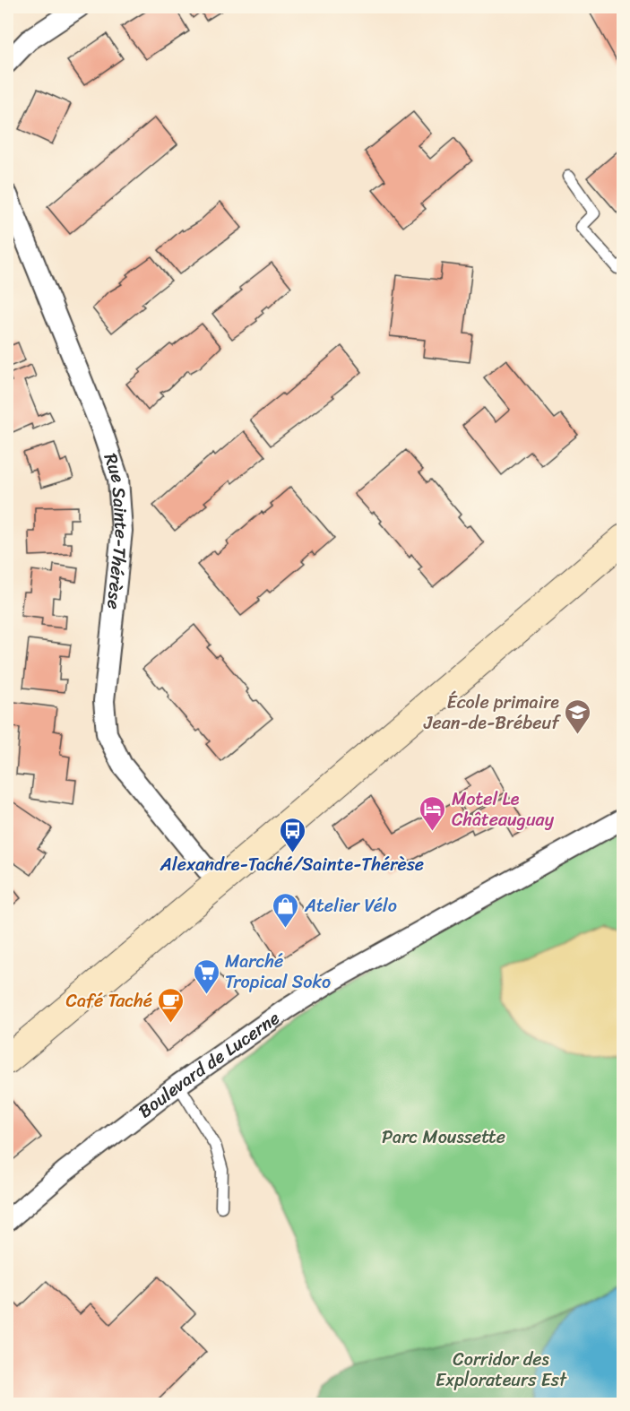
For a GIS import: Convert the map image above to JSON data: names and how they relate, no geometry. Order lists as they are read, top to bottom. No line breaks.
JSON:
{"streets":{"street":["Rue Sainte-Thérèse","Boulevard de Lucerne"]},"parks":["Parc Moussette","Corridor des Explorateurs Est"],"places":{"school or university":["École primaire Jean-de-Brébeuf"],"hotel":["Motel Le Châteauguay"],"bus stop":["Alexandre-Taché/Sainte-Thérèse"],"shop":["Atelier Vélo"],"supermarket":["Marché Tropical Soko"],"cafe":["Café Taché"]}}
